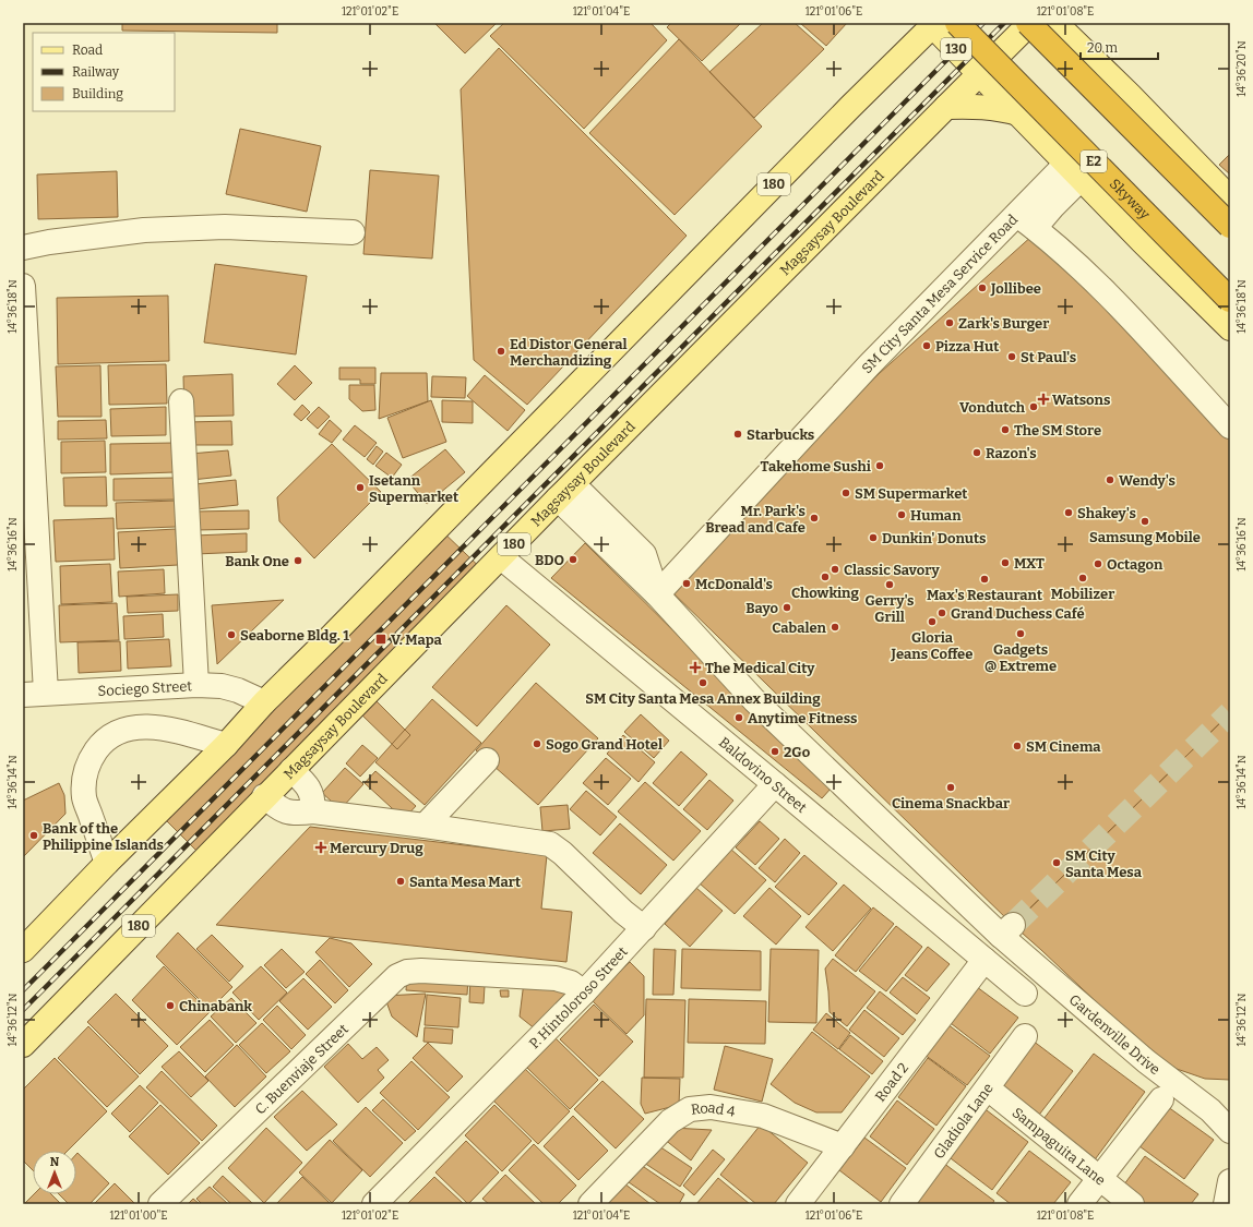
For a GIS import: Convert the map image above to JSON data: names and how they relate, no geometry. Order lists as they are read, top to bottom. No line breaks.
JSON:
{"streets":{"highway":["E2","Skyway"],"main road":["130","180","Magsaysay Boulevard"],"street":["SM City Santa Mesa Service Road","Sociego Street","Baldovino Street","P. Hintoloroso Street","Gardenville Drive","C. Buenviaje Street","Road 2","Road 4","Gladiola Lane","Sampaguita Lane"]},"crossings":[["130","180"],["130","Magsaysay Boulevard"],["180","Magsaysay Boulevard"],["180","Sociego Street"],["Magsaysay Boulevard","Baldovino Street"],["SM City Santa Mesa Service Road","Gardenville Drive"],["Baldovino Street","P. Hintoloroso Street"],["Baldovino Street","Road 2"],["P. Hintoloroso Street","C. Buenviaje Street"],["Road 2","Road 4"],["Gladiola Lane","Sampaguita Lane"]],"places":{"other":["Jollibee","Zark's Burger","Pizza Hut","Ed Distor General Merchandizing","St Paul's","Vondutch","The SM Store","Starbucks","Razon's","Takehome Sushi","Wendy's","Isetann Supermarket","SM Supermarket","Shakey's","Human","Mr. Park's Bread and Cafe","Samsung Mobile","Dunkin' Donuts","BDO","Bank One","MXT","Octagon","Classic Savory","Chowking","Mobilizer","Max's Restaurant","McDonald's","Gerry's Grill","Bayo","Grand Duchess Café","Gloria Jeans Coffee","Cabalen","Gadgets @ Extreme","Seaborne Bldg. 1","SM City Santa Mesa Annex Building","Anytime Fitness","Sogo Grand Hotel","SM Cinema","2Go","Cinema Snackbar","Bank of the Philippine Islands","SM City Santa Mesa","Santa Mesa Mart","Chinabank"],"health":["Watsons","The Medical City","Mercury Drug"],"transit":["V. Mapa"]},"legend":["Road","Railway","Building"],"scale_bar":"20 m","north":"top","coordinates":["121°01'02\"E","121°01'04\"E","121°01'06\"E","121°01'08\"E","14°36'20\"N","14°36'18\"N","14°36'16\"N","14°36'14\"N","14°36'12\"N","121°01'00\"E"]}
